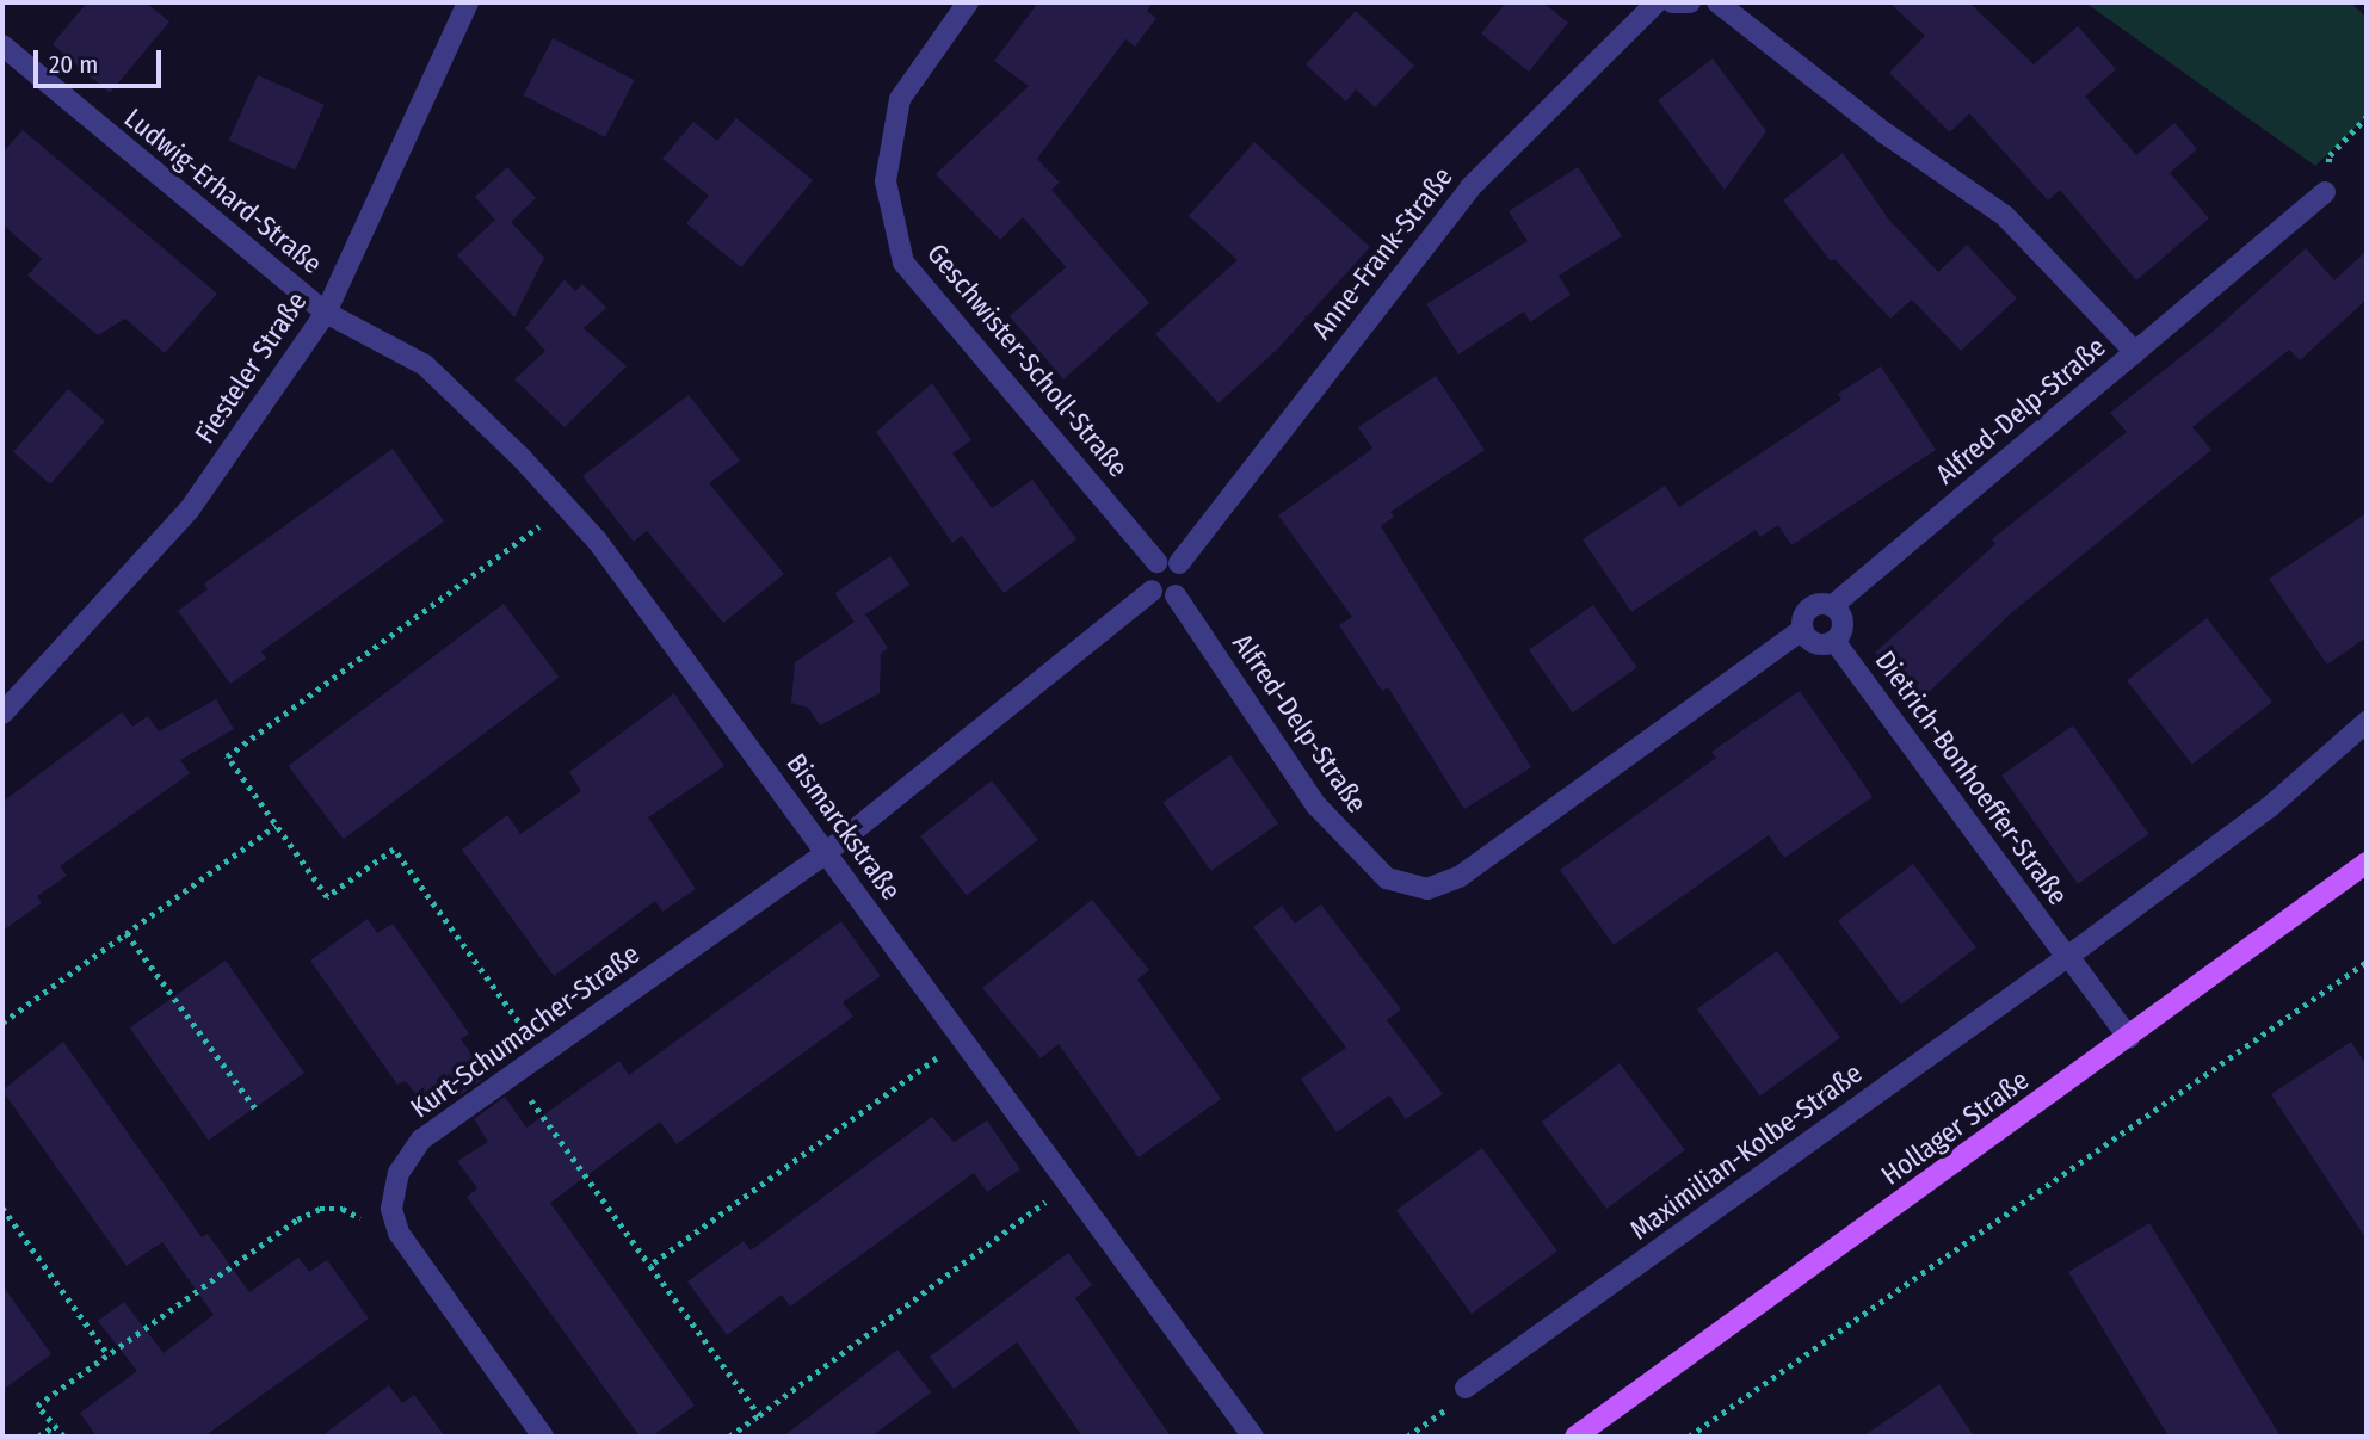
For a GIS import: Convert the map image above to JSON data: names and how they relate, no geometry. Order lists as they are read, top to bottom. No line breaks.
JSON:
{"streets":{"main road":["Hollager Straße"],"street":["Ludwig-Erhard-Straße","Anne-Frank-Straße","Geschwister-Scholl-Straße","Fiesteler Straße","Alfred-Delp-Straße","Dietrich-Bonhoeffer-Straße","Bismarckstraße","Kurt-Schumacher-Straße","Maximilian-Kolbe-Straße"]},"crossings":[["Ludwig-Erhard-Straße","Fiesteler Straße"],["Ludwig-Erhard-Straße","Bismarckstraße"],["Anne-Frank-Straße","Geschwister-Scholl-Straße"],["Anne-Frank-Straße","Alfred-Delp-Straße"],["Geschwister-Scholl-Straße","Alfred-Delp-Straße"],["Fiesteler Straße","Bismarckstraße"],["Alfred-Delp-Straße","Dietrich-Bonhoeffer-Straße"],["Dietrich-Bonhoeffer-Straße","Hollager Straße"],["Dietrich-Bonhoeffer-Straße","Maximilian-Kolbe-Straße"],["Bismarckstraße","Kurt-Schumacher-Straße"]],"scale_bar":"20 m"}
